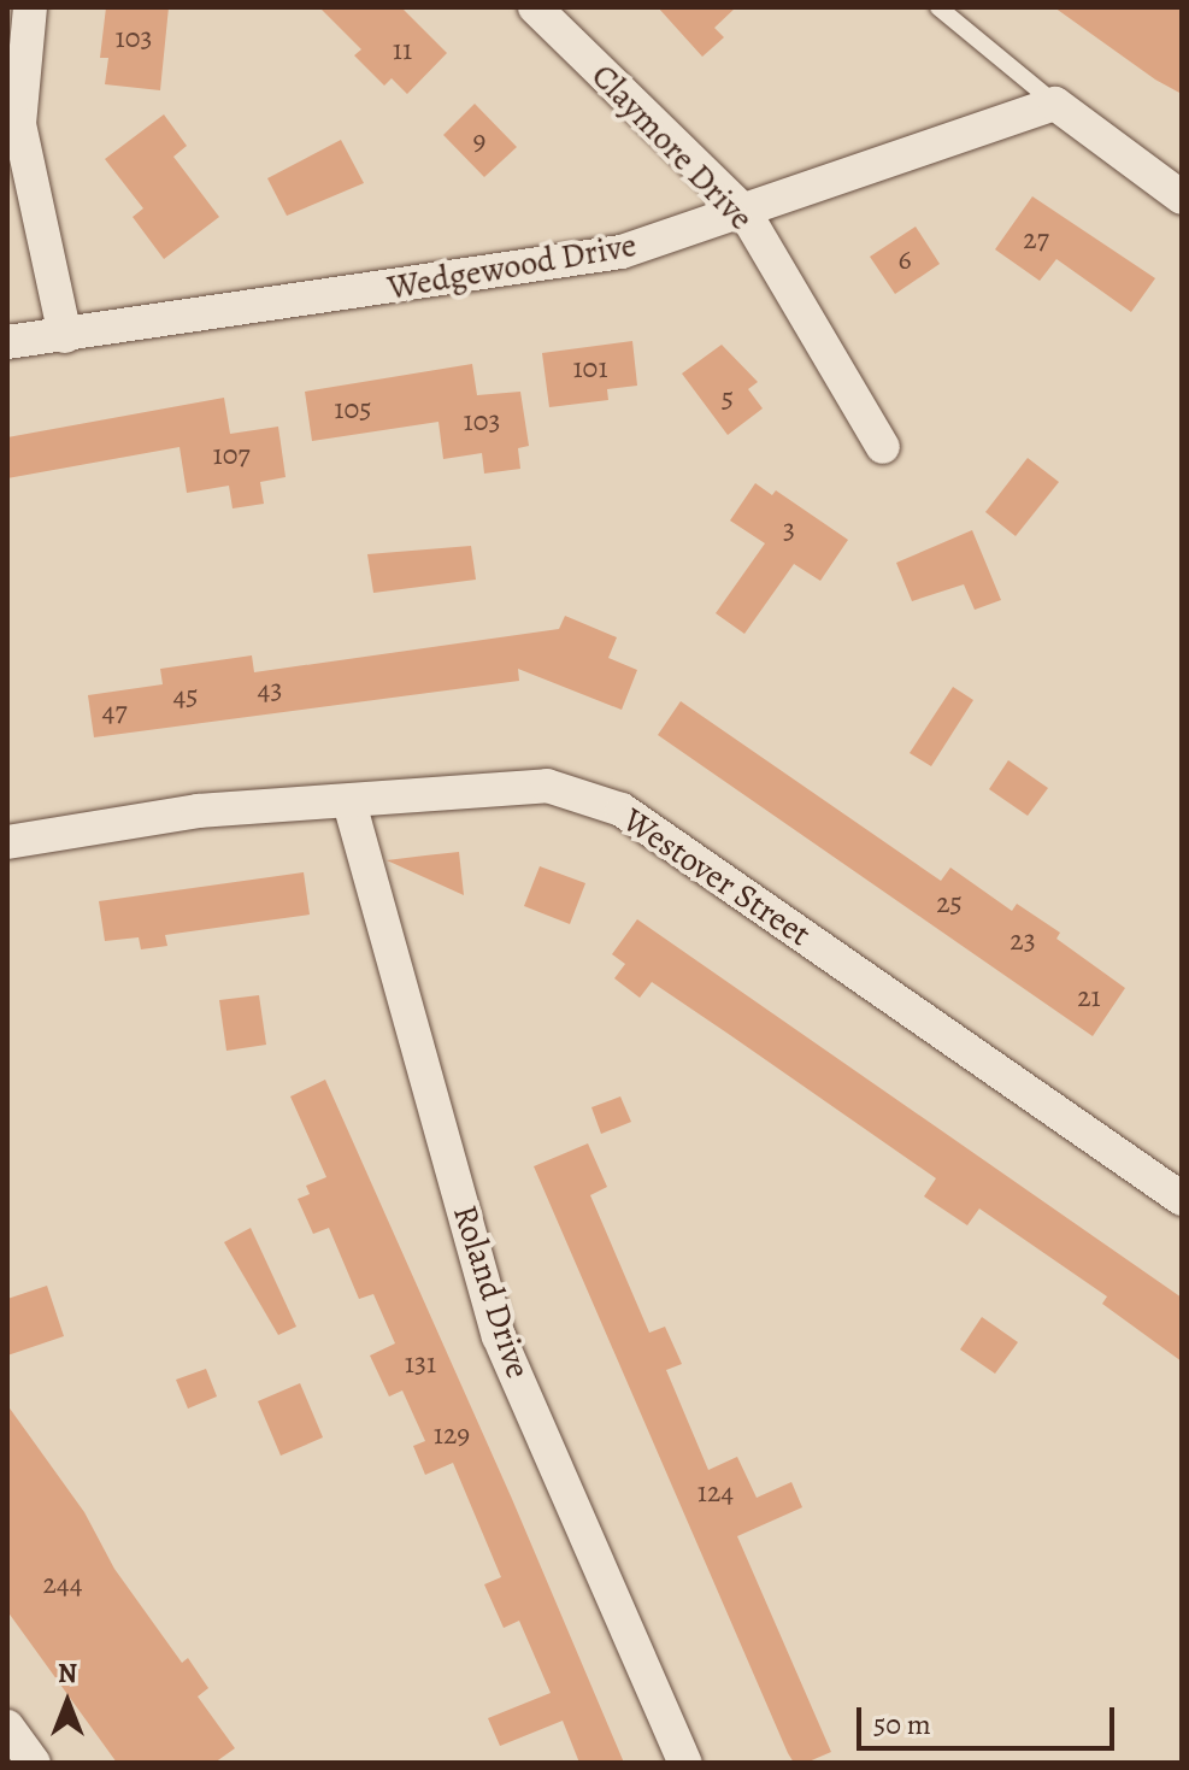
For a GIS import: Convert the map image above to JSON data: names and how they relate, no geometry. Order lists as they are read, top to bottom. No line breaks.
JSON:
{"streets":{"street":["Claymore Drive","Wedgewood Drive","Westover Street","Roland Drive"]},"crossings":[["Claymore Drive","Wedgewood Drive"],["Westover Street","Roland Drive"]],"house_numbers":["103","11","9","27","6","101","5","105","103","107","3","43","45","47","25","23","21","131","129","124","244"],"scale_bar":"50 m","north":"top"}
